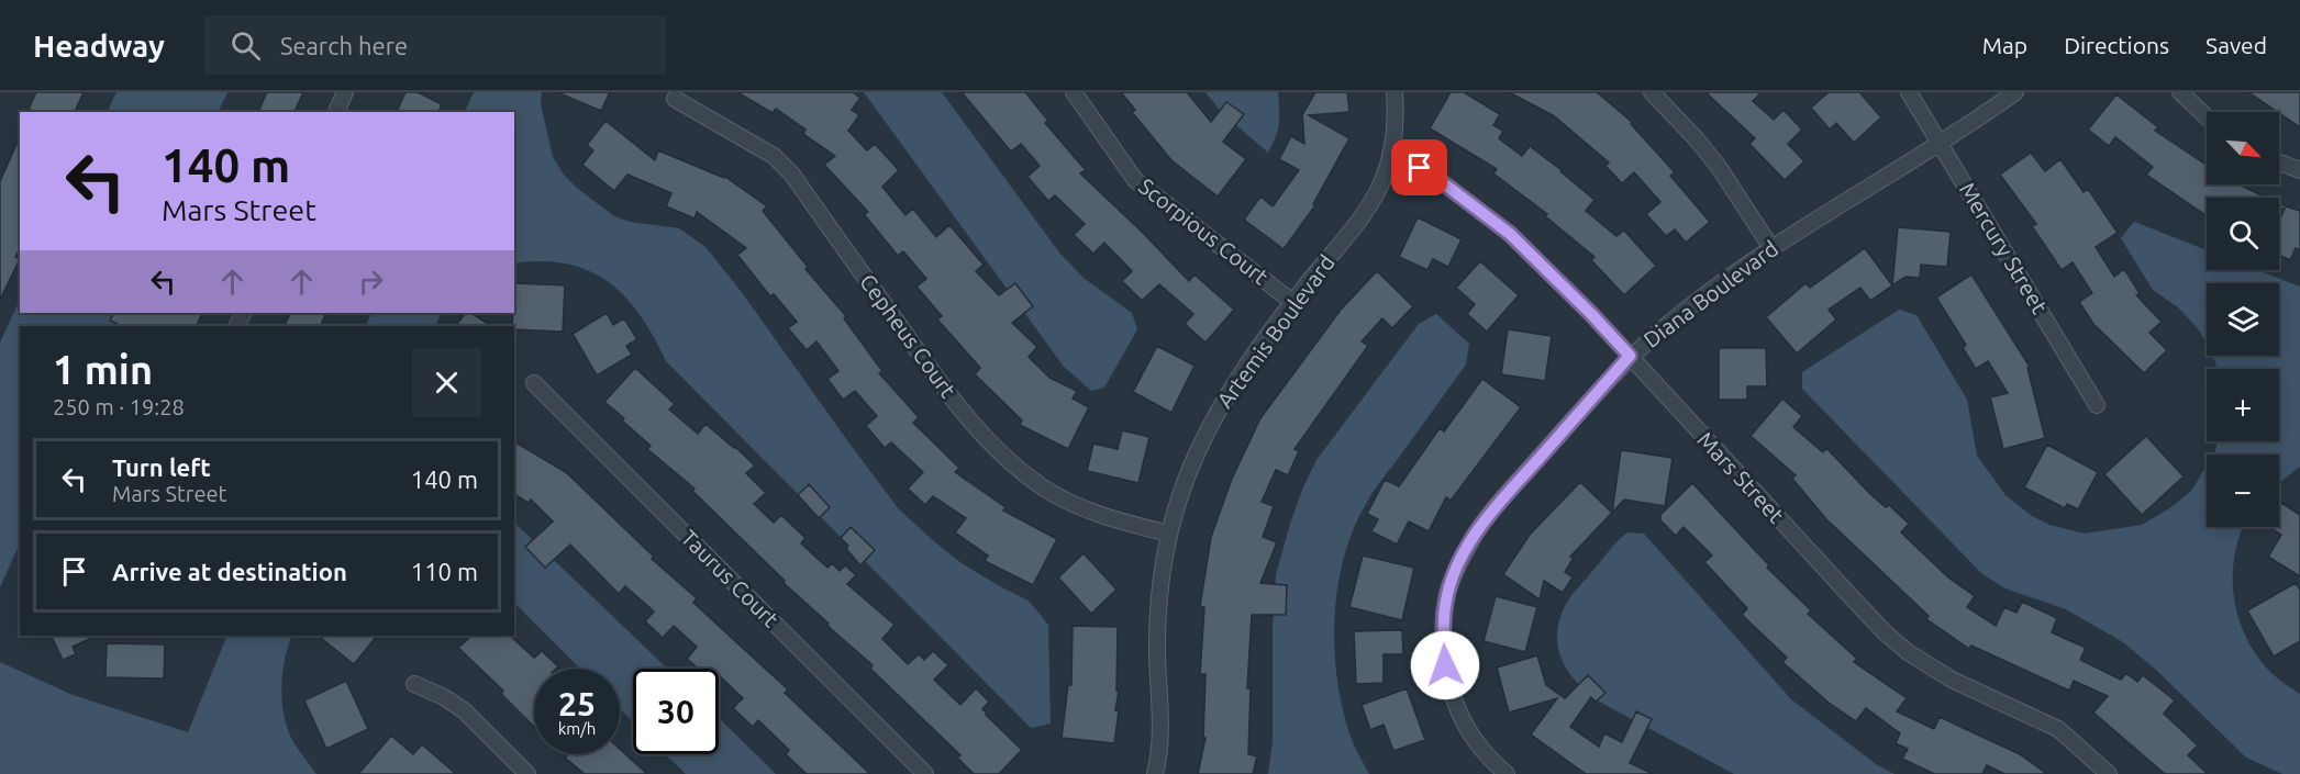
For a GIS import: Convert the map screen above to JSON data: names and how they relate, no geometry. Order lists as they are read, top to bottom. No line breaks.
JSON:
{"streets":{"street":["Scorpious Court","Mercury Street","Diana Boulevard","Artemis Boulevard","Cepheus Court","Mars Street","Taurus Court"]},"crossings":[["Scorpious Court","Artemis Boulevard"],["Mercury Street","Diana Boulevard"],["Diana Boulevard","Mars Street"],["Artemis Boulevard","Cepheus Court"],["Artemis Boulevard","Mars Street"]],"north":"bottom right","page":{"header":"Headway","search":"Search here","nav":["Map","Directions","Saved"],"map_buttons":["+","−"],"turn":["140 m","Mars Street"],"heading":["1 min","250 m · 19:28"],"list":[{"name":"Turn left","note":"Mars Street","value":"140 m"},{"name":"Arrive at destination","value":"110 m"}],"speed":"25 km/h","limit":"30"}}
